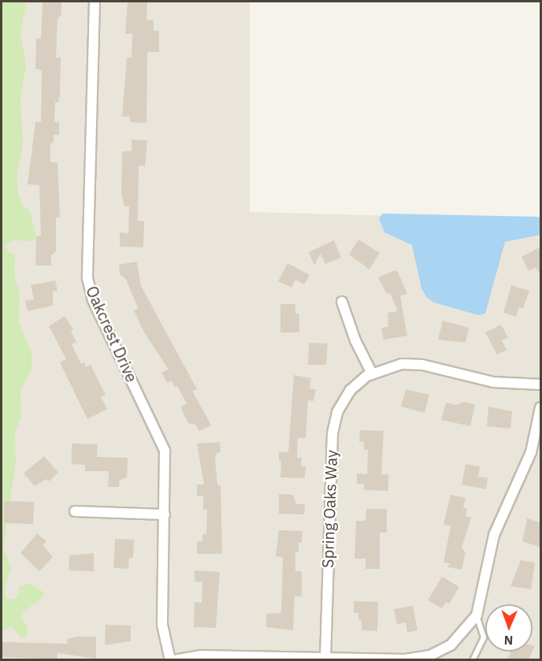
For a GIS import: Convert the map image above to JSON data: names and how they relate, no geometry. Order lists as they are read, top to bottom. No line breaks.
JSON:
{"streets":{"street":["Oakcrest Drive","Spring Oaks Way"]},"north":"bottom"}
